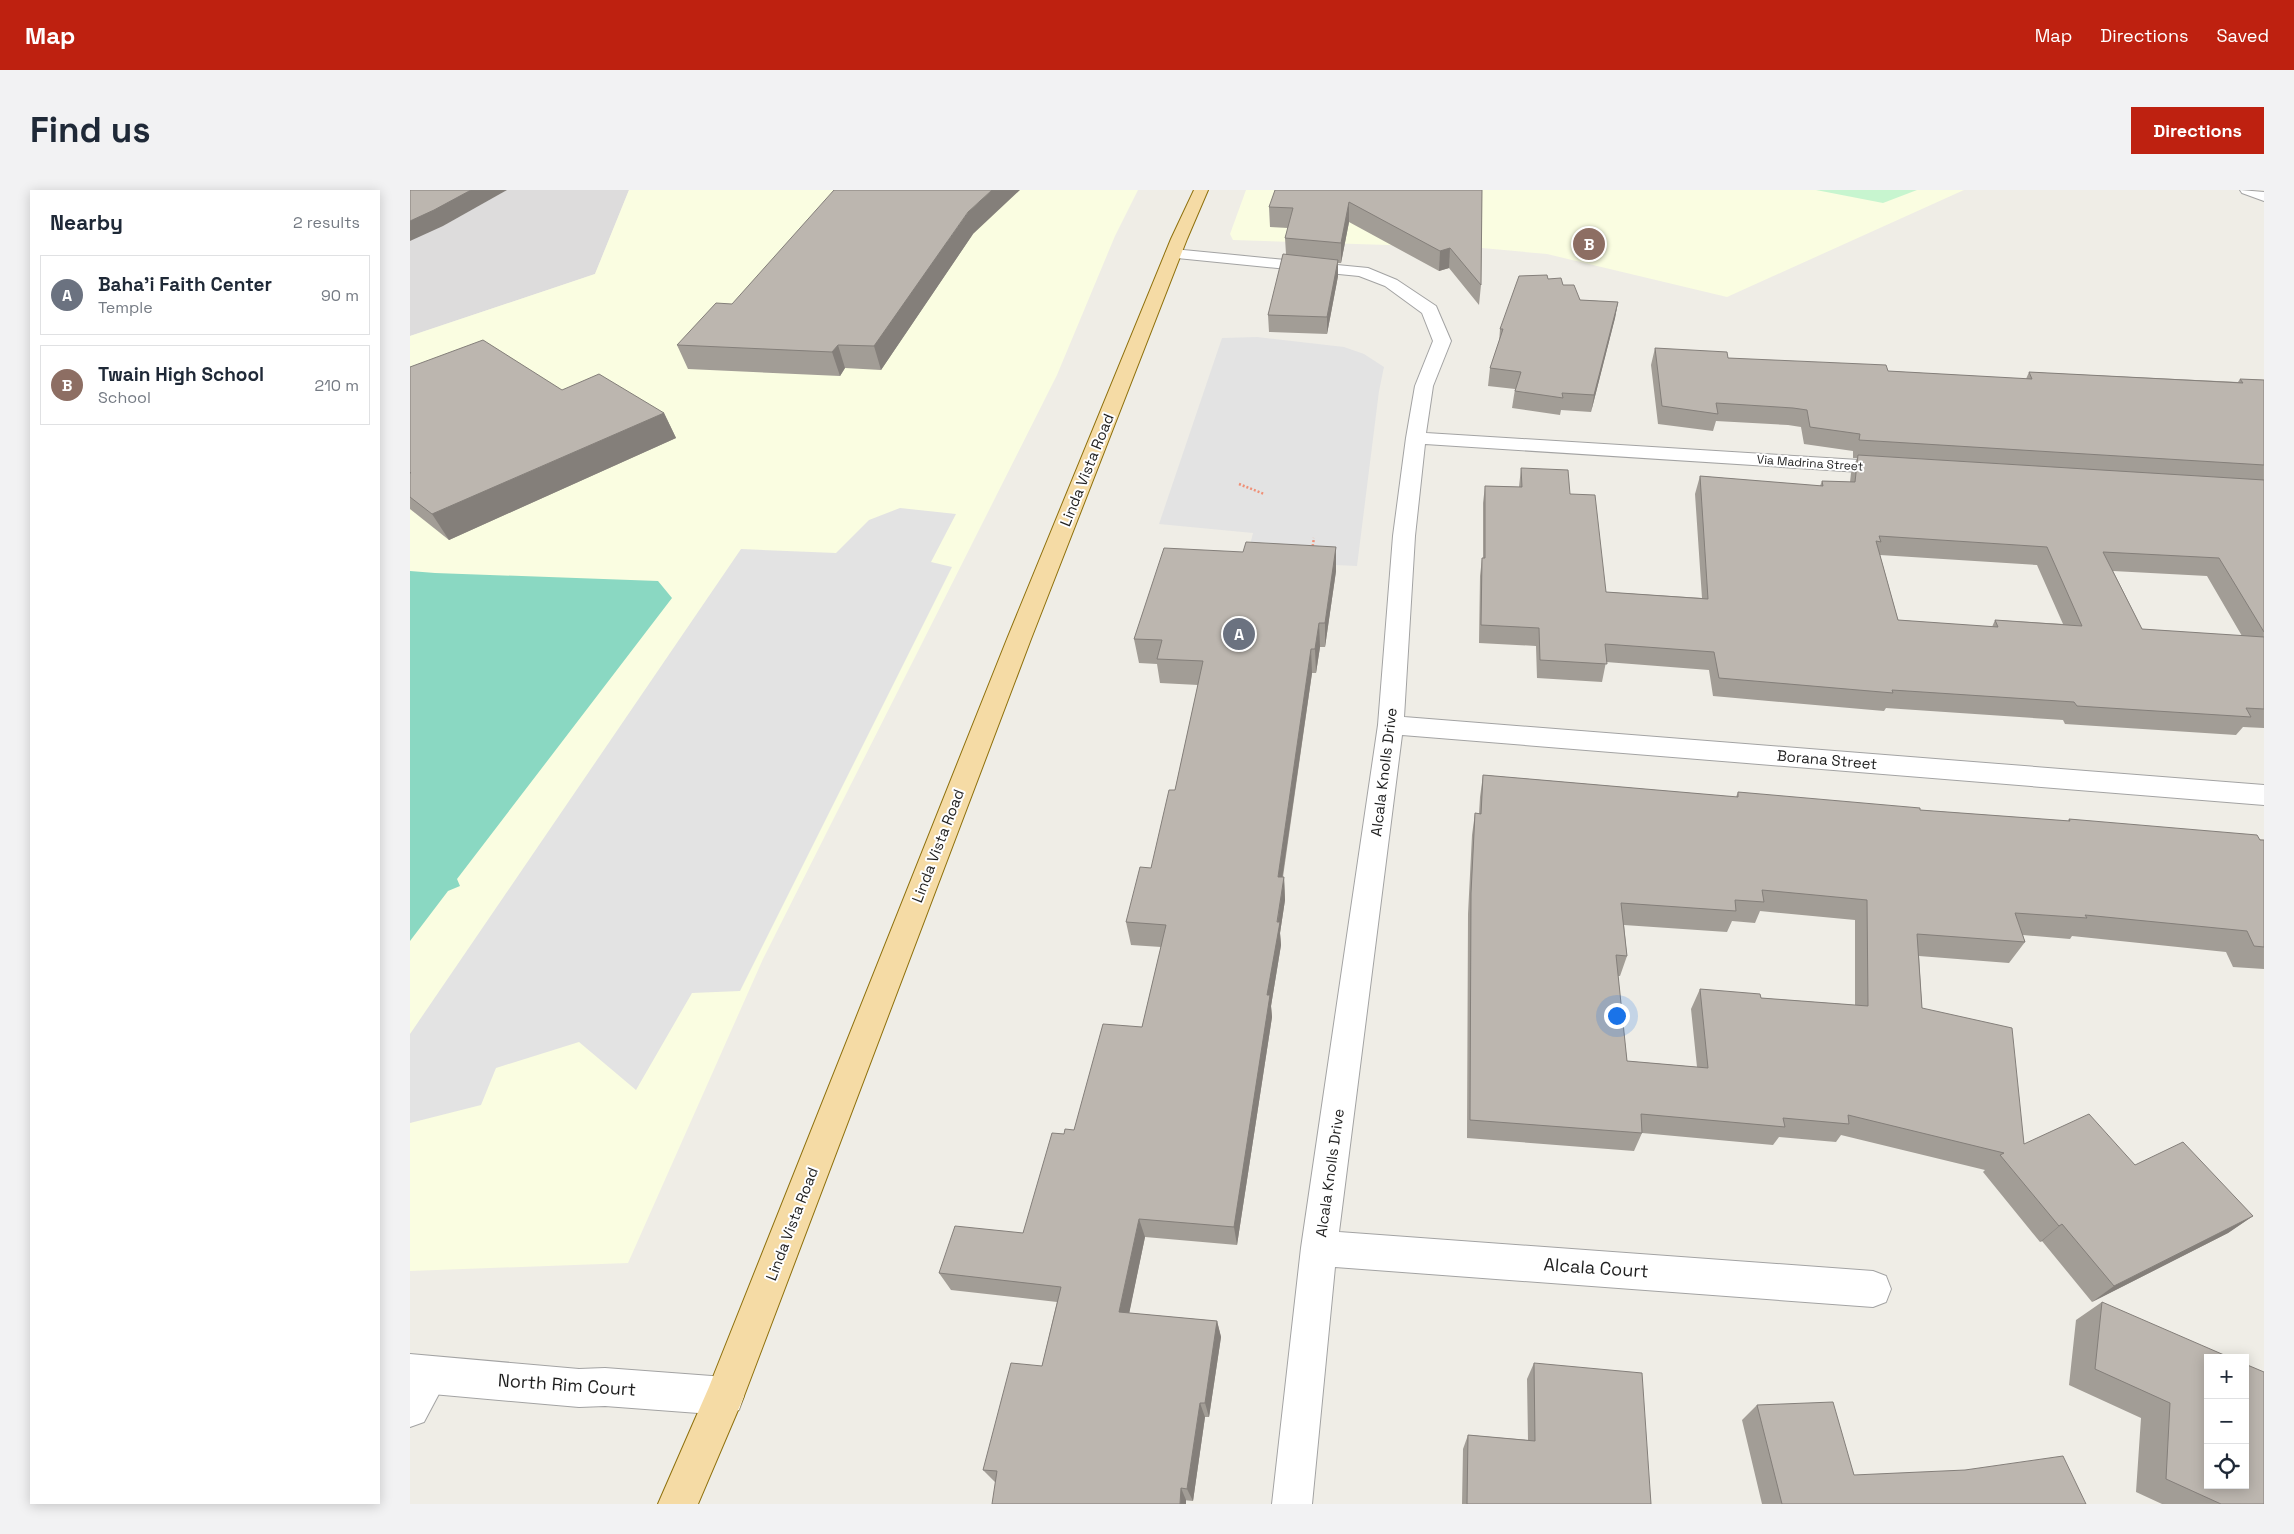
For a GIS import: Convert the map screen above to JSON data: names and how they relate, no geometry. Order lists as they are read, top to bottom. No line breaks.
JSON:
{"streets":{"main road":["Linda Vista Road"],"street":["Via Madrina Street","Borana Street","Alcala Knolls Drive","Alcala Court","North Rim Court"]},"crossings":[["Via Madrina Street","Alcala Knolls Drive"],["Linda Vista Road","Alcala Knolls Drive"],["Linda Vista Road","North Rim Court"],["Borana Street","Alcala Knolls Drive"],["Alcala Knolls Drive","Alcala Court"]],"page":{"header":"Map","nav":["Map","Directions","Saved"],"buttons":"Directions","title":"Find us","heading":["Nearby","2 results"],"pins":["B","A"],"list":[{"mark":"A","name":"Baha'i Faith Center","note":"Temple","value":"90 m"},{"mark":"B","name":"Twain High School","note":"School","value":"210 m"}],"map_buttons":["+","−"]}}
